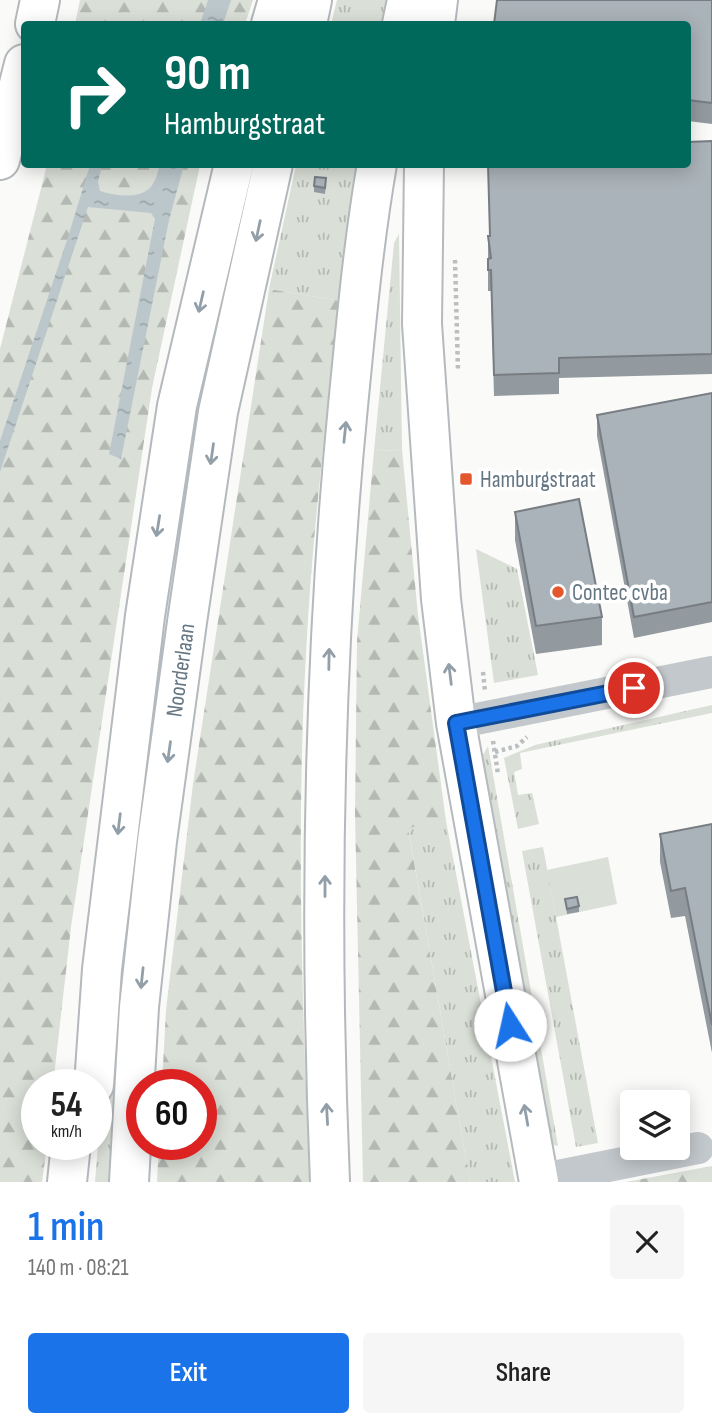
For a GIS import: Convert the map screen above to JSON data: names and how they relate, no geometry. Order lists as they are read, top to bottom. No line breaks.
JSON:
{"streets":{"main road":["Noorderlaan"]},"places":{"transit":["Hamburgstraat"],"other":["Contec cvba"]},"page":{"turn":["90 m","Hamburgstraat"],"speed":"54 km/h","limit":"60","heading":["1 min","140 m · 08:21"],"buttons":["Exit","Share"]}}
